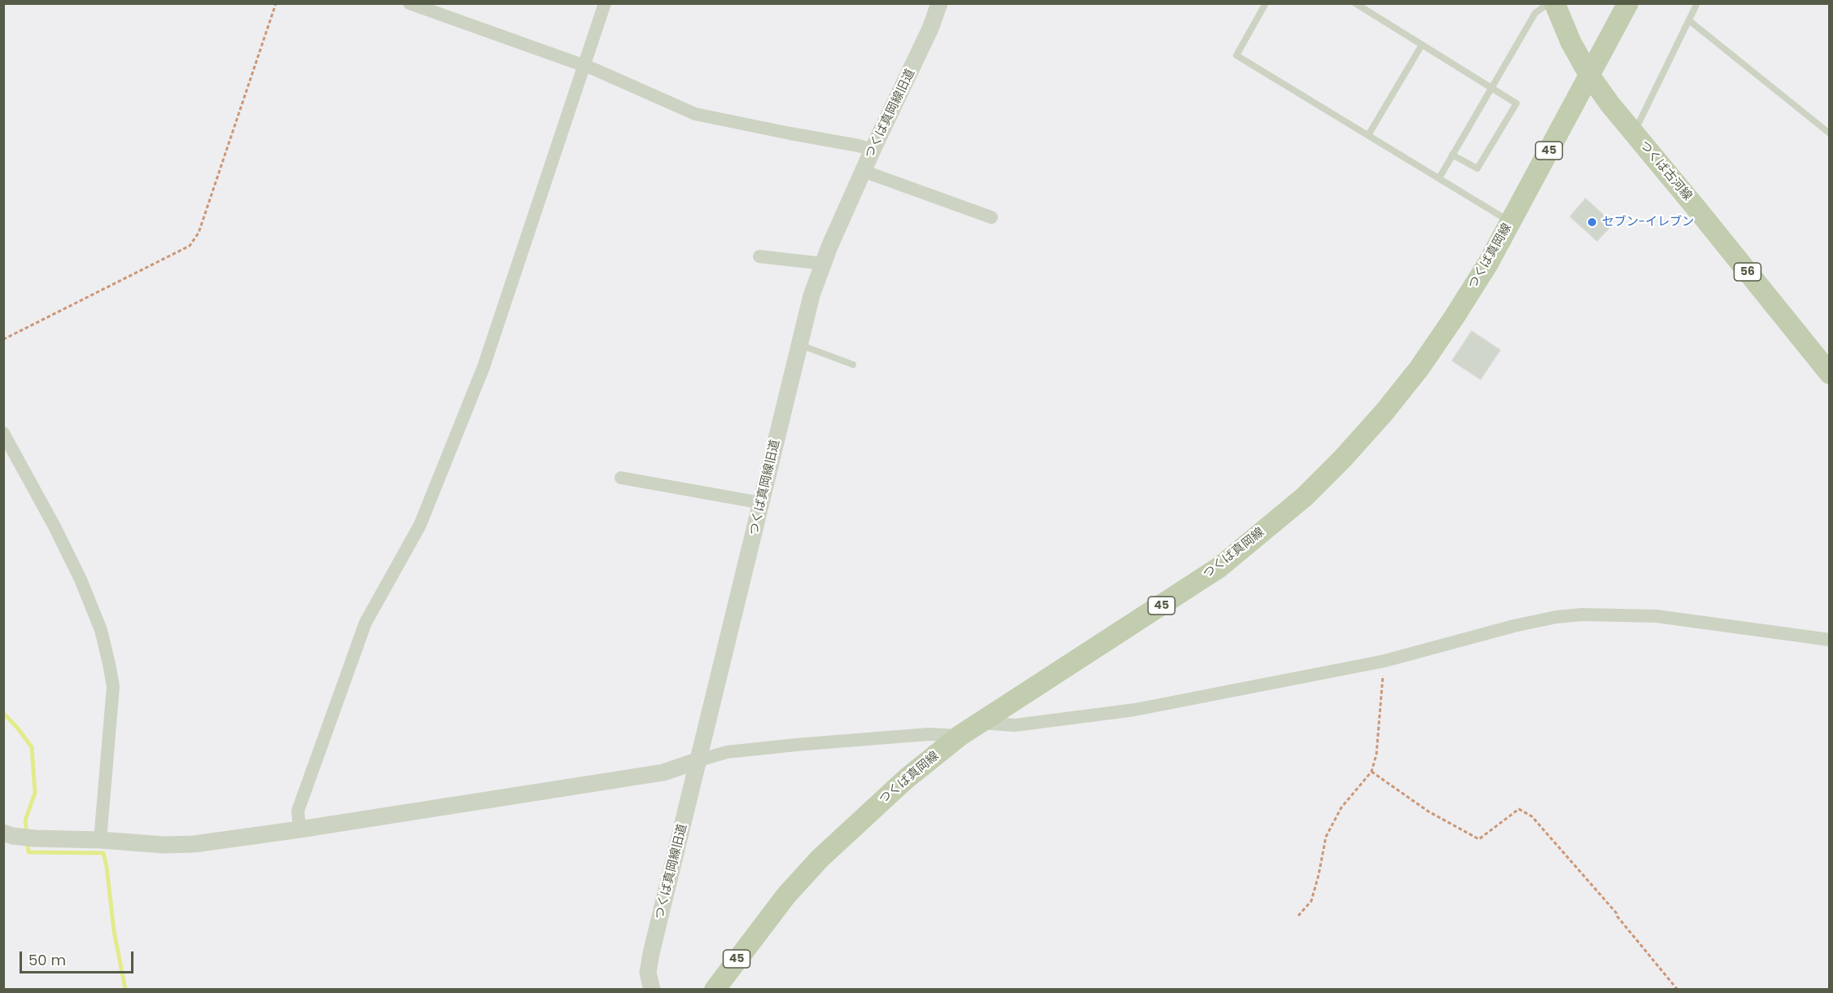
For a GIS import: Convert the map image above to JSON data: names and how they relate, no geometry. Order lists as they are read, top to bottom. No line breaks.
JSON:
{"streets":{"main road":["45","つくば古河線","つくば真岡線","56"],"street":["つくば真岡線旧道"]},"crossings":[["つくば古河線","つくば真岡線"]],"places":["セブン-イレブン"],"scale_bar":"50 m"}
